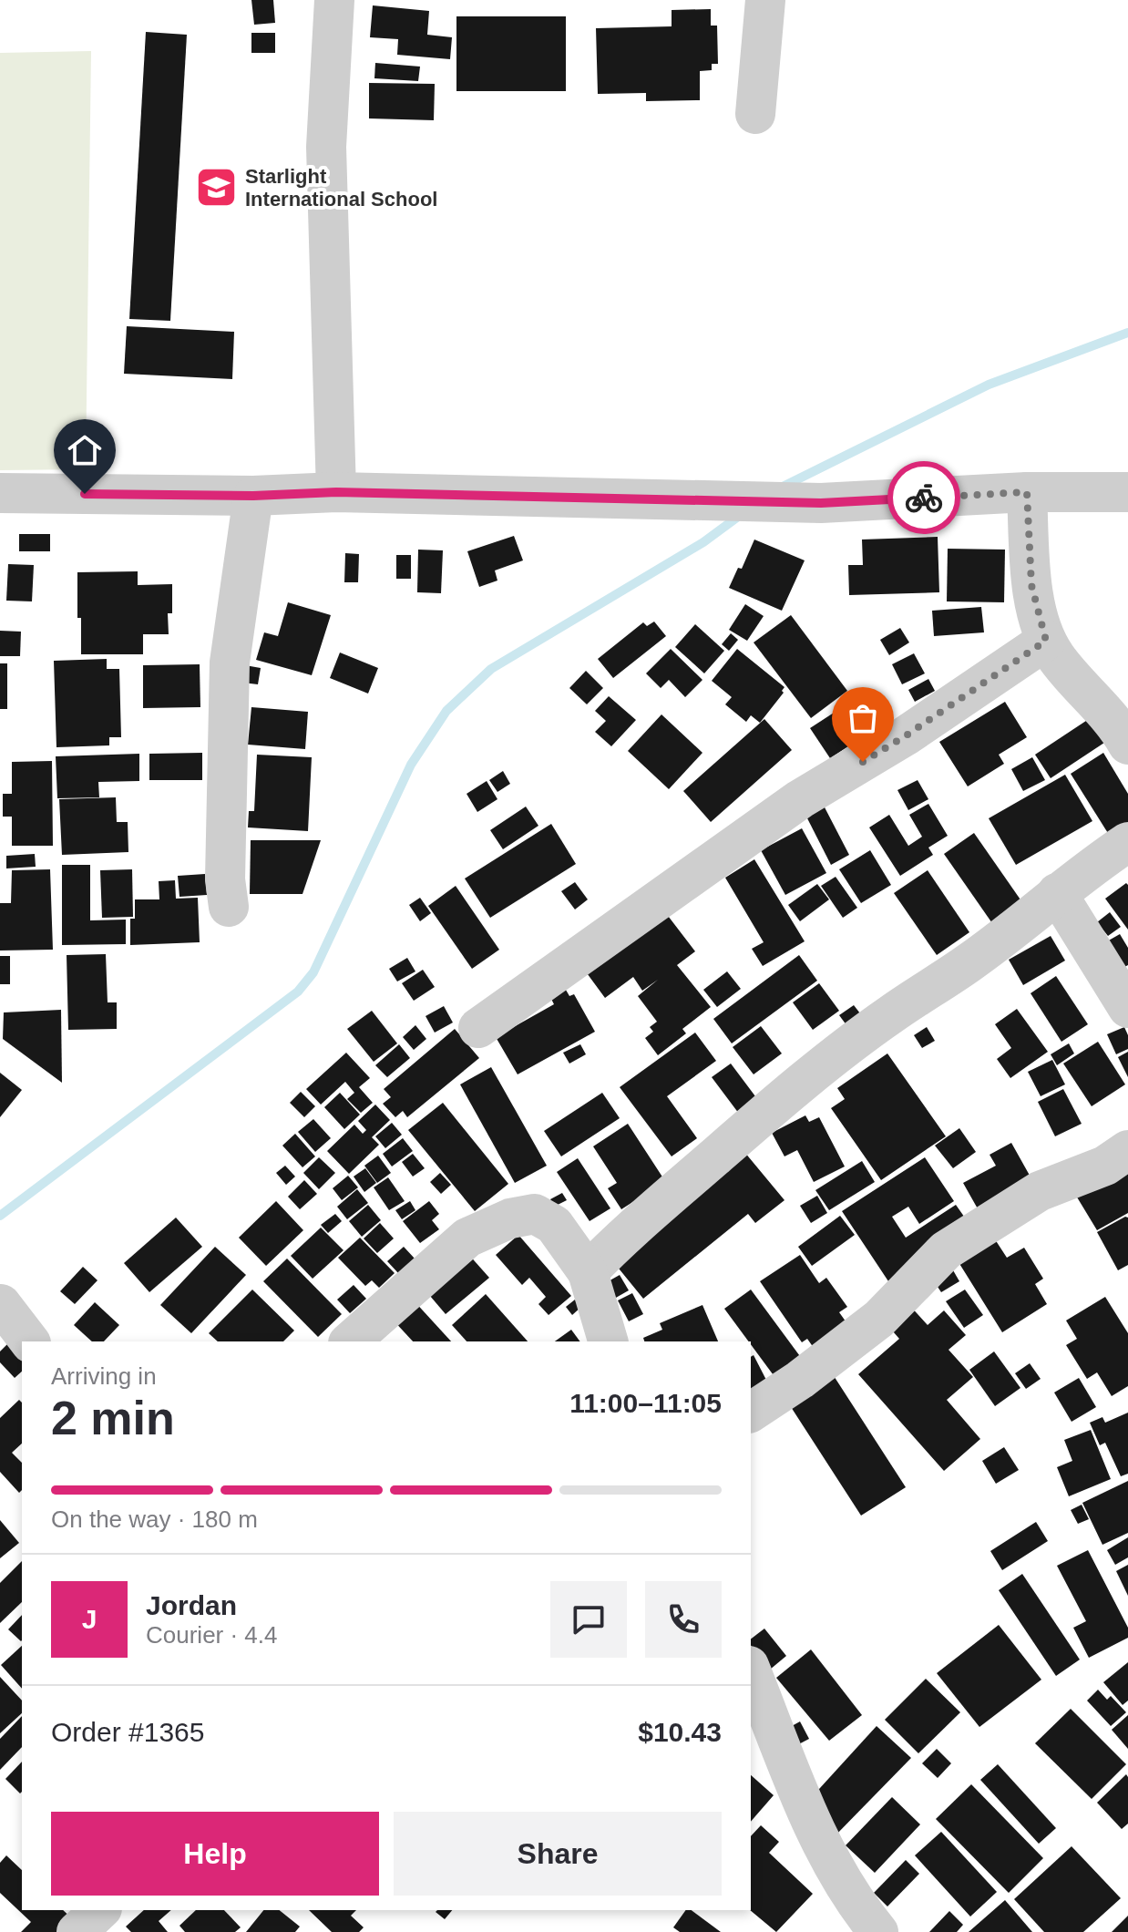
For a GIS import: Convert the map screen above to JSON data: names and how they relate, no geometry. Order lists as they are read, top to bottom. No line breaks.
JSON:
{"places":{"school or university":["Starlight International School"]},"page":{"heading":["2 min","Arriving in","11:00–11:05"],"panel":["Jordan","Courier · 4.4","Order #1365","$10.43"],"bar":"On the way · 180 m","round":"J","buttons":["Help","Share"]}}
